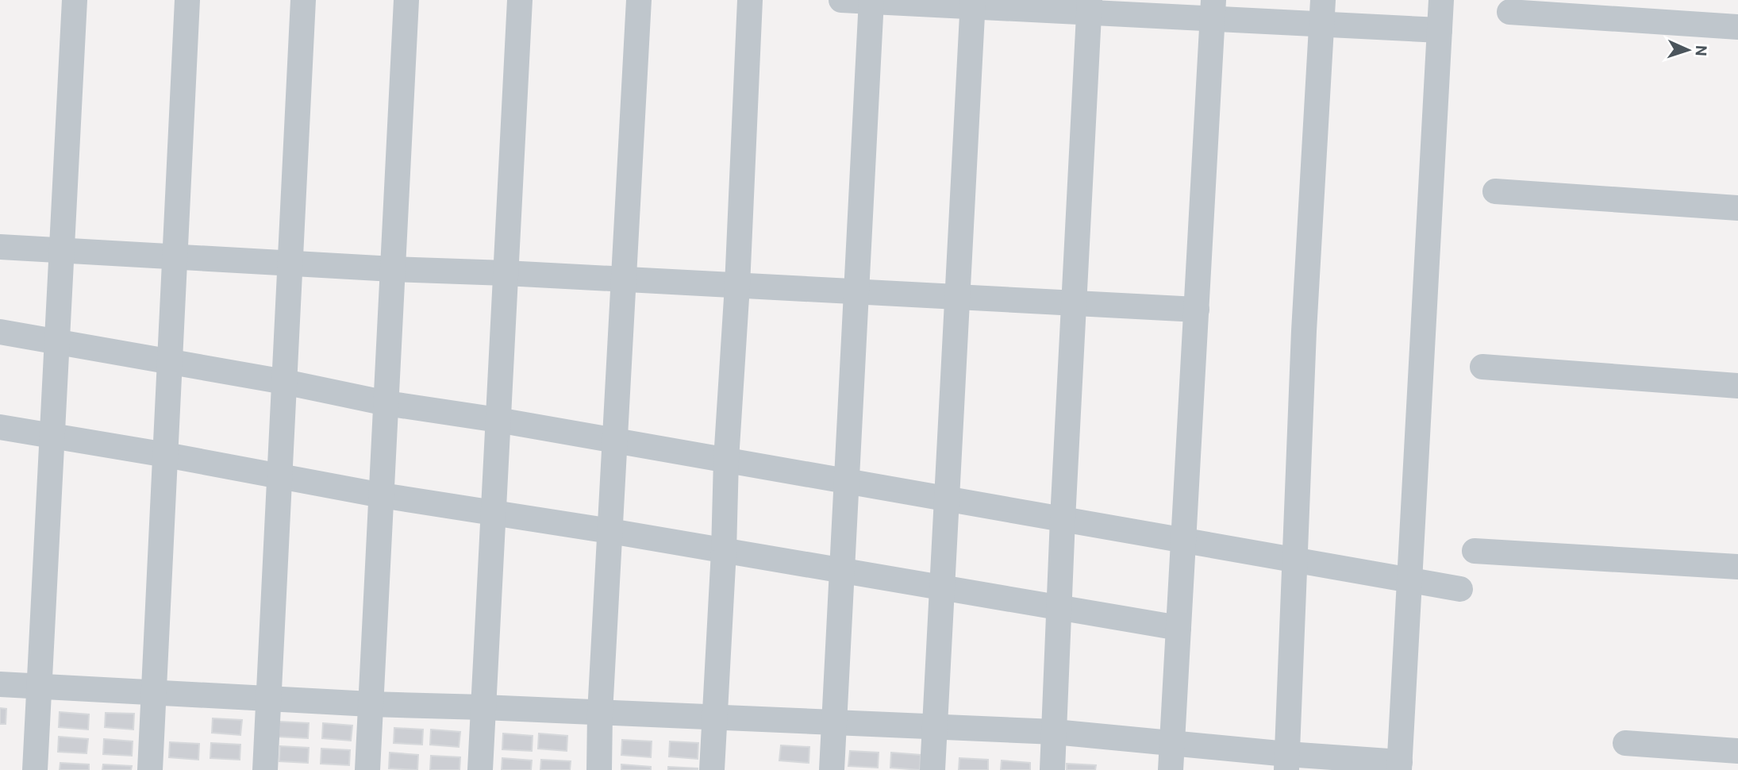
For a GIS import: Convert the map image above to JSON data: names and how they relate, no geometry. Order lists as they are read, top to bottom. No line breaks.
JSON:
{"north":"right"}
